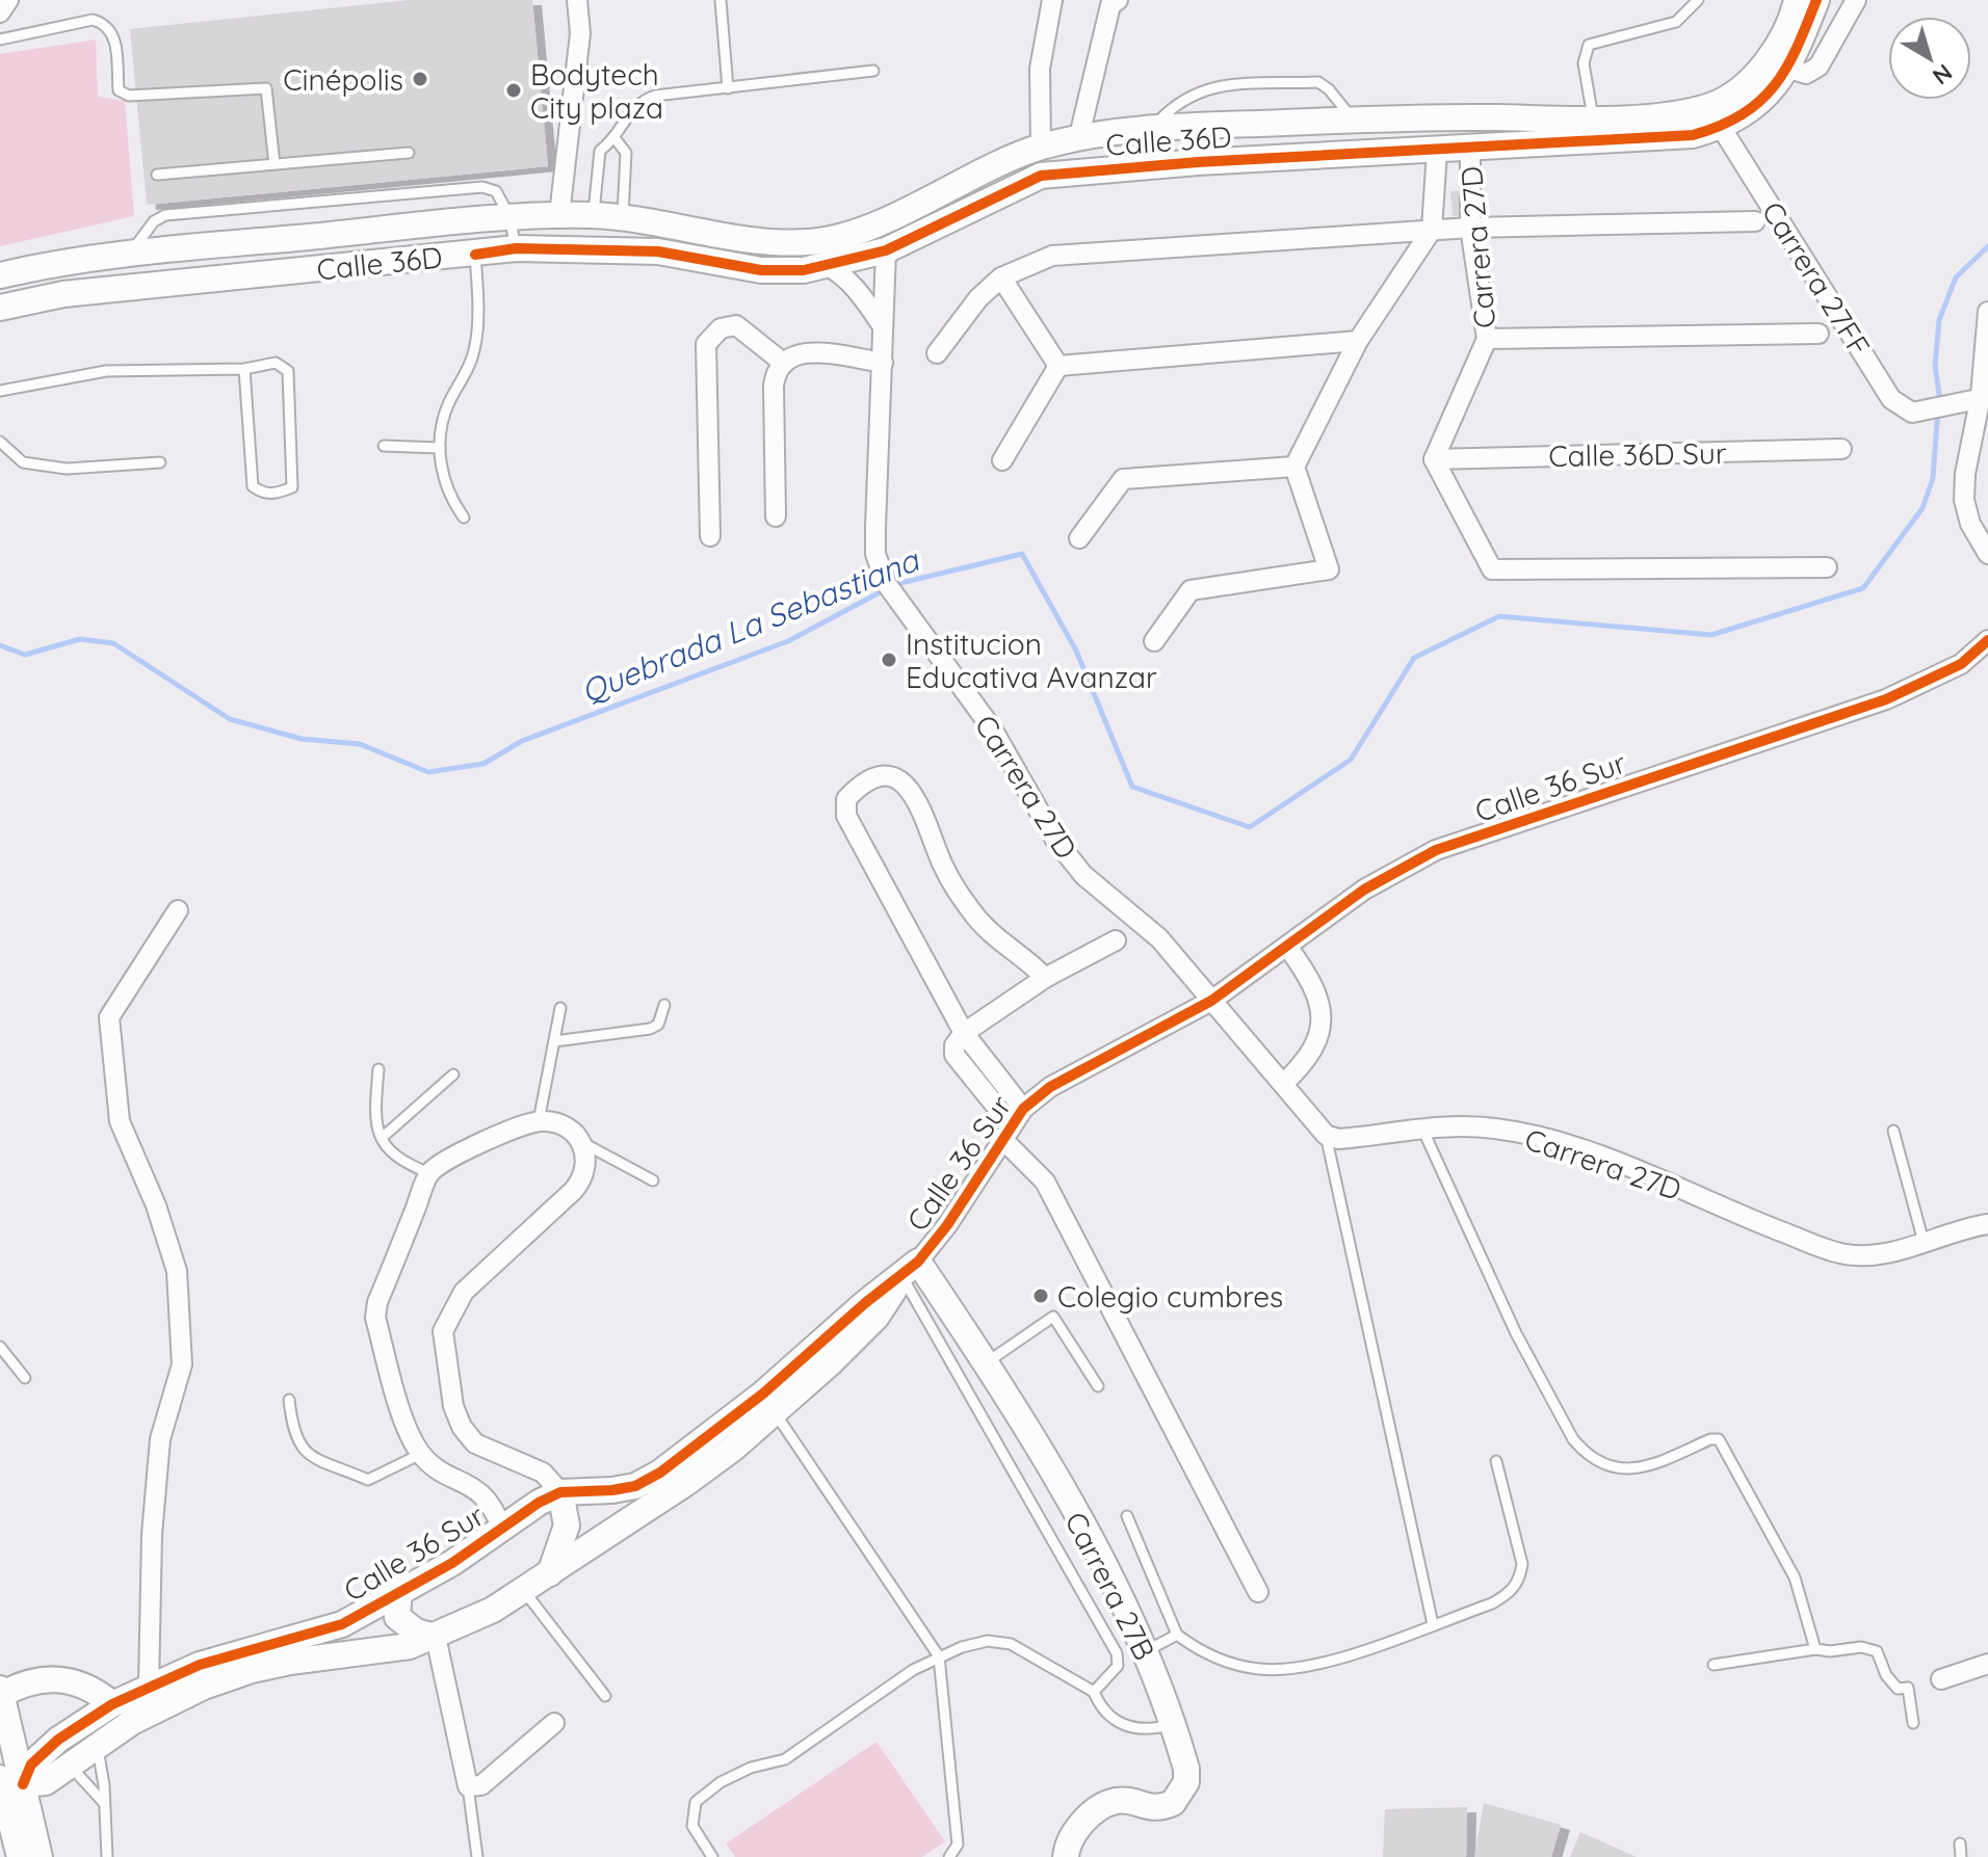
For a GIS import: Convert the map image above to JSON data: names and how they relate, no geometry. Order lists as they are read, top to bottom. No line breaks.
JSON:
{"streets":{"main road":["Calle 36D","Calle 36 Sur","Carrera 27B"],"street":["Carrera 27D","Carrera 27FF","Calle 36D Sur"]},"crossings":[["Calle 36D","Carrera 27D"],["Calle 36D","Carrera 27FF"],["Carrera 27D","Calle 36D Sur"],["Carrera 27D","Calle 36 Sur"],["Calle 36 Sur","Carrera 27B"]],"water":["Quebrada La Sebastiana"],"places":["Cinépolis","Bodytech City plaza","Institucion Educativa Avanzar","Colegio cumbres"],"north":"bottom right"}
